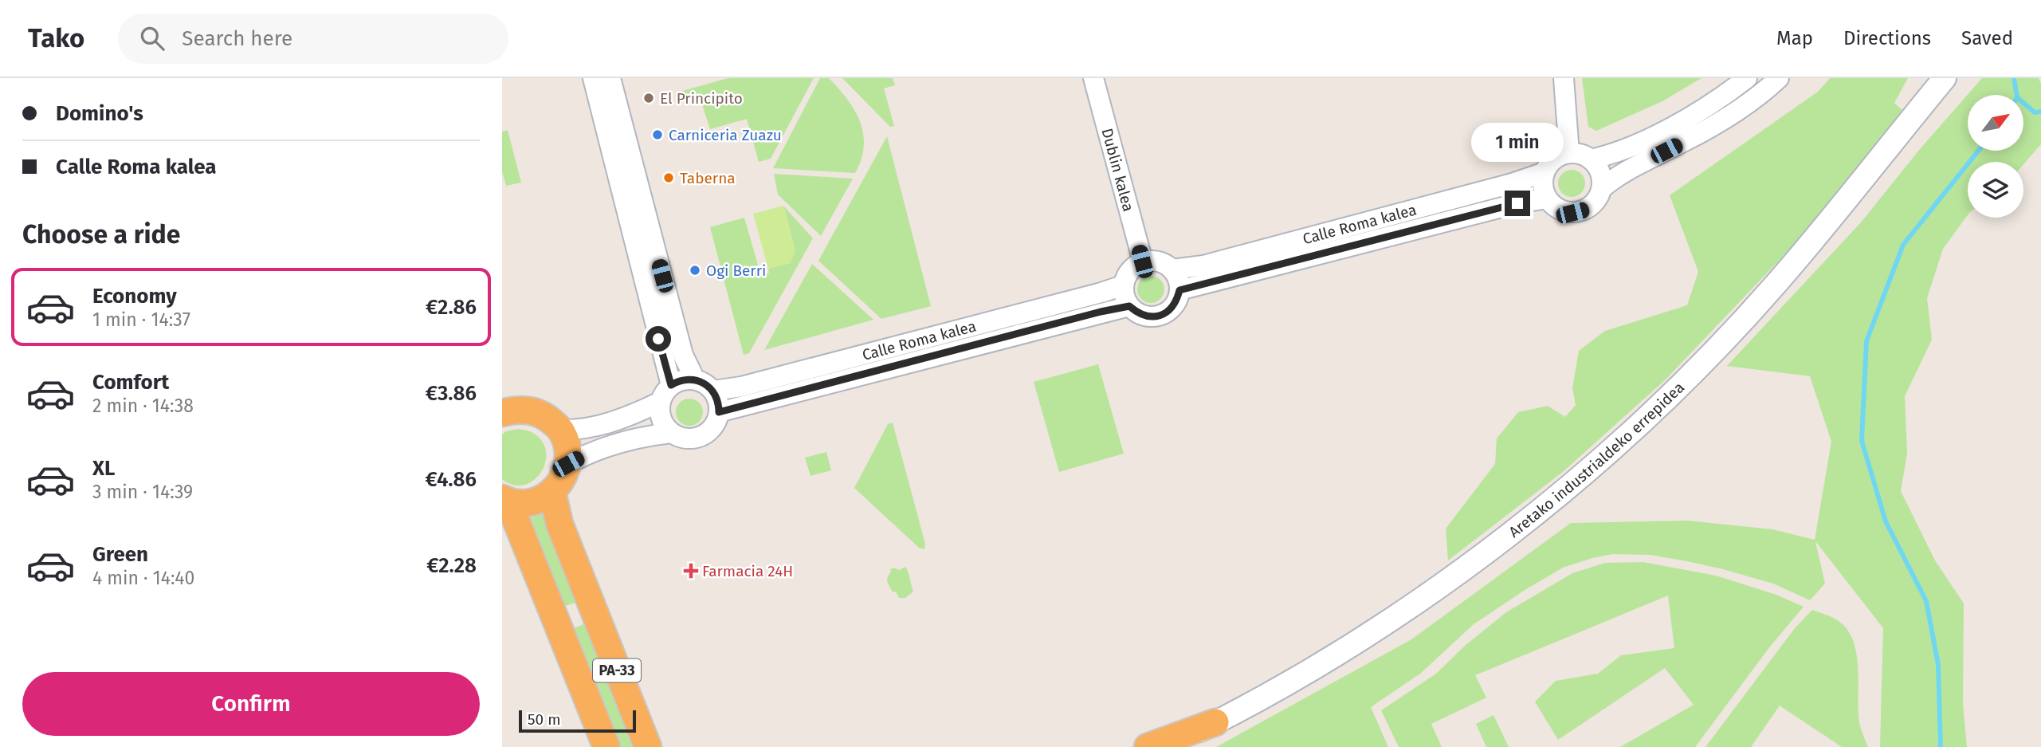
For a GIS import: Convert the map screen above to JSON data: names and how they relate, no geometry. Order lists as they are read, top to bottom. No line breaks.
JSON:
{"streets":{"highway":["PA-33"],"main road":["Aretako industrialdeko errepidea"],"street":["Dublin kalea","Calle Roma kalea"]},"crossings":[["Dublin kalea","Calle Roma kalea"]],"places":{"other":["El Principito","Carniceria Zuazu","Taberna","Ogi Berri"],"health":["Farmacia 24H"]},"scale_bar":"50 m","north":"top right","page":{"header":"Tako","search":"Search here","nav":["Map","Directions","Saved"],"banner":["Domino's","Calle Roma kalea"],"bubble":"1 min","heading":"Choose a ride","list":[{"name":"Economy","note":"1 min · 14:37","value":"€2.86"},{"name":"Comfort","note":"2 min · 14:38","value":"€3.86"},{"name":"XL","note":"3 min · 14:39","value":"€4.86"},{"name":"Green","note":"4 min · 14:40","value":"€2.28"}],"buttons":"Confirm","scale":"50 m"}}
